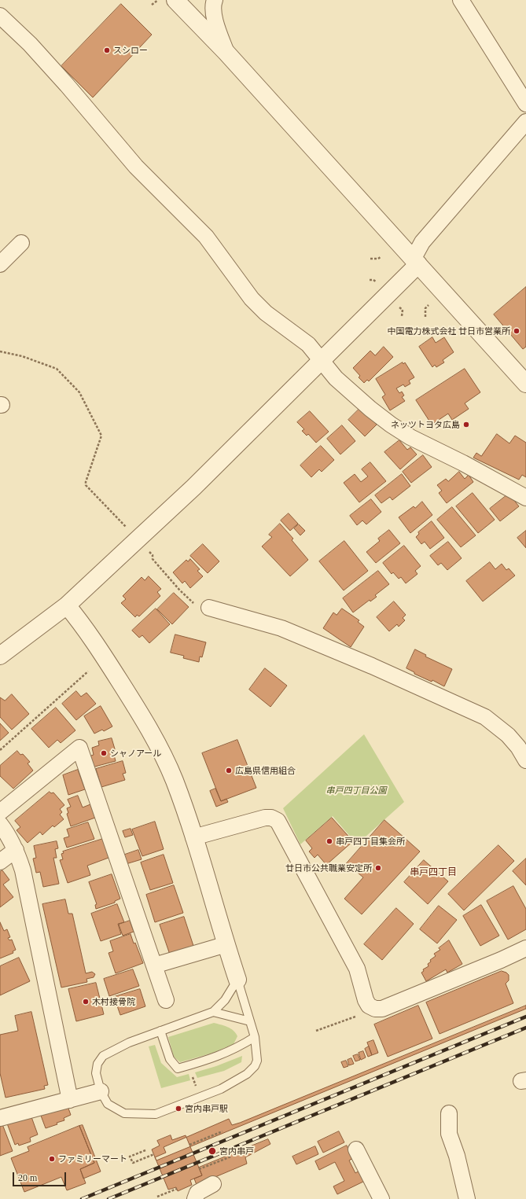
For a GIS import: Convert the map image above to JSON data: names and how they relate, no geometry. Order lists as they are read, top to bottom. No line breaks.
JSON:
{"districts":["串戸四丁目"],"parks":["串戸四丁目公園"],"places":["スシロー","中国電力株式会社 廿日市営業所","ネッツトヨタ広島","シャノアール","広島県信用組合","串戸四丁目集会所","廿日市公共職業安定所","木村接骨院","宮内串戸駅","宮内串戸","ファミリーマート"],"scale_bar":"20 m"}
